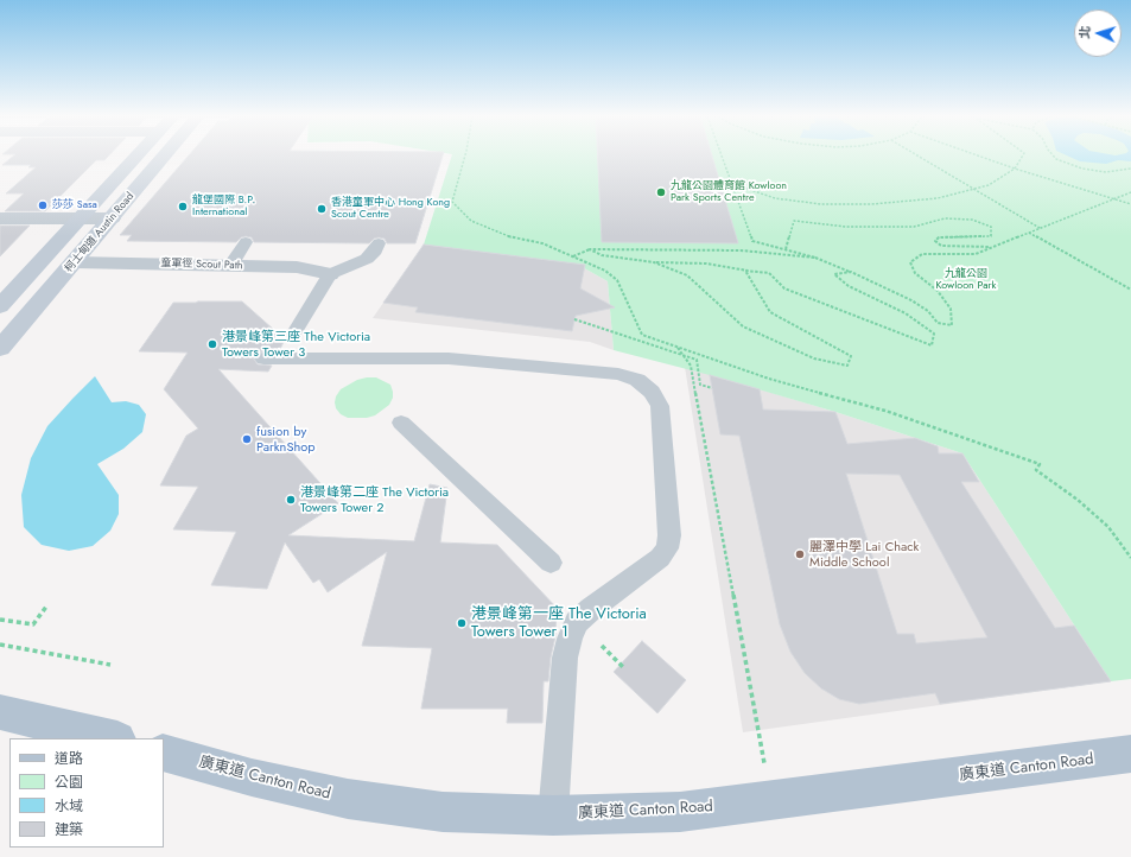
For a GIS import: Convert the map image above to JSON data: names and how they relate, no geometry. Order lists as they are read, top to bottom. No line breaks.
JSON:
{"streets":{"main road":["柯士甸道 Austin Road","廣東道 Canton Road"],"street":["童軍徑 Scout Path"]},"crossings":[["柯士甸道 Austin Road","童軍徑 Scout Path"]],"parks":["九龍公園 Kowloon Park"],"places":["九龍公園體育館 Kowloon Park Sports Centre","莎莎 Sasa","龍堡國際 B.P. International","香港童軍中心 Hong Kong Scout Centre","港景峰第三座 The Victoria Towers Tower 3","fusion by ParknShop","港景峰第二座 The Victoria Towers Tower 2","麗澤中學 Lai Chack Middle School","港景峰第一座 The Victoria Towers Tower 1"],"legend":["道路","公園","水域","建築"],"north":"left"}
